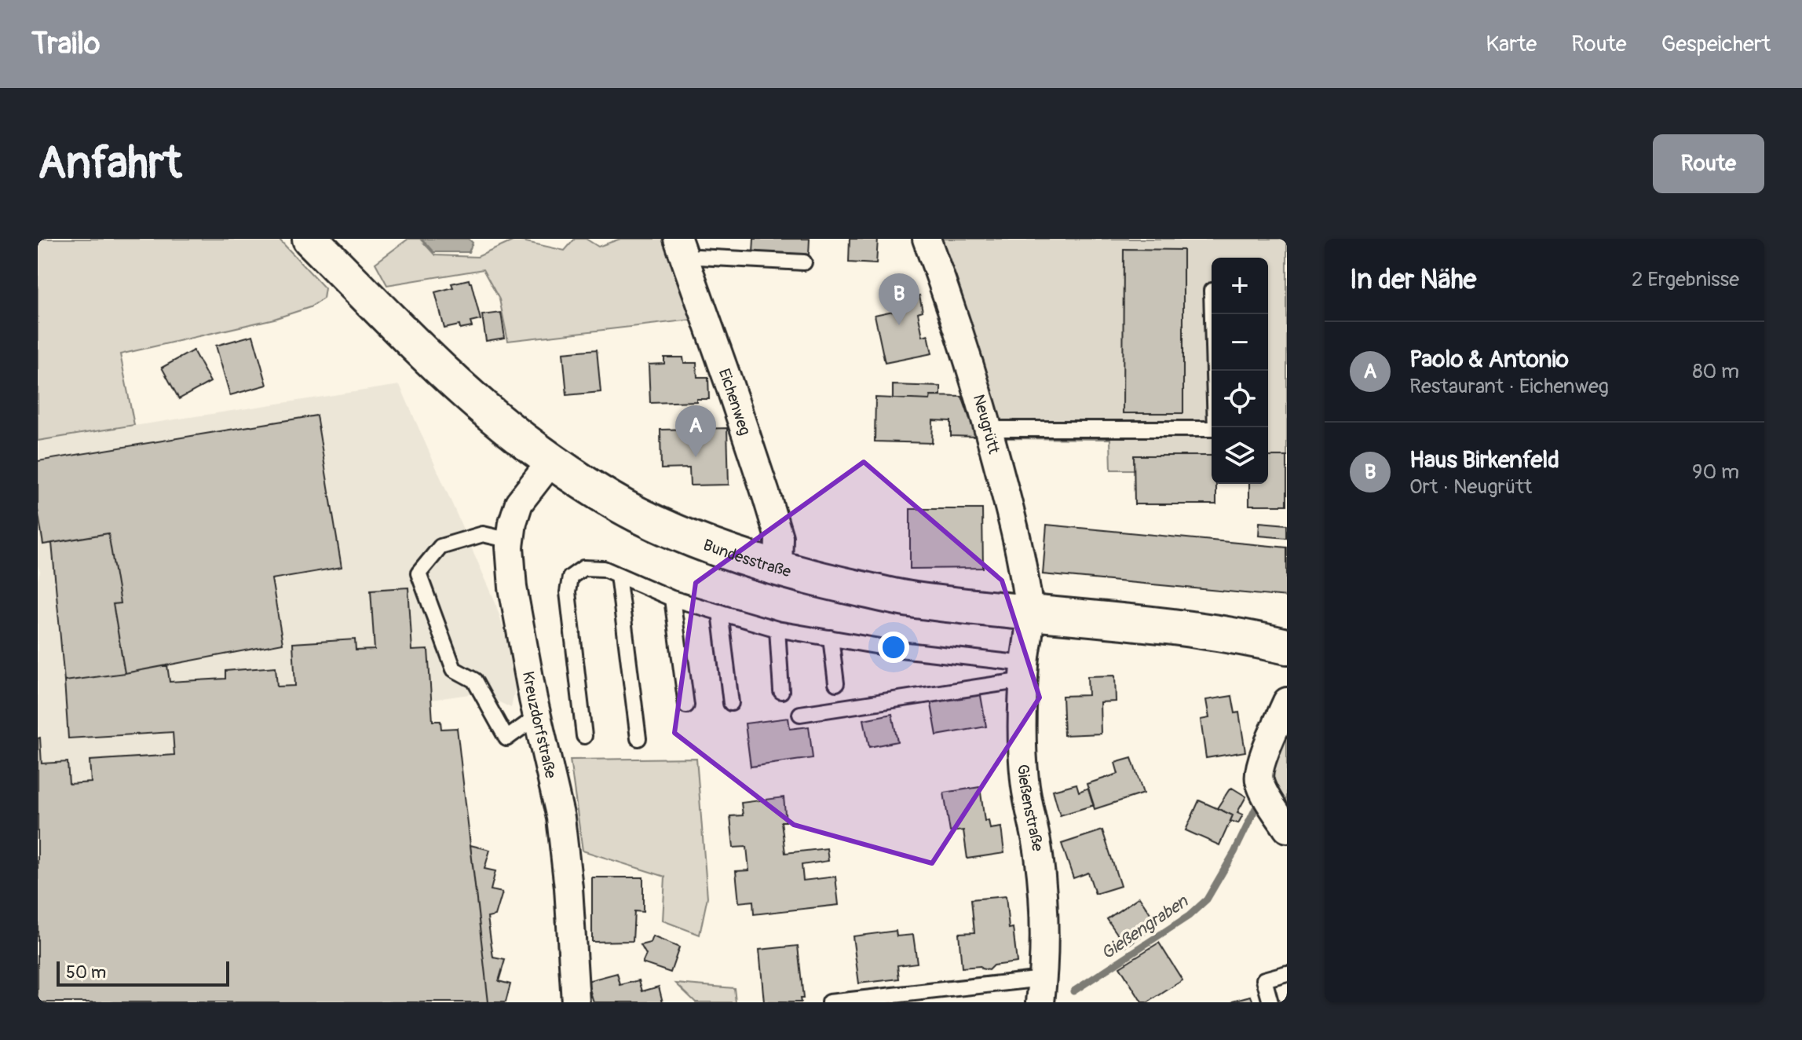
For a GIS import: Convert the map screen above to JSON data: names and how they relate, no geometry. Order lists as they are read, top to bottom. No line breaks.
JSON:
{"streets":{"main road":["Bundesstraße"],"street":["Eichenweg","Neugrütt","Kreuzdorfstraße","Gießenstraße"]},"crossings":[["Eichenweg","Bundesstraße"],["Neugrütt","Bundesstraße"],["Neugrütt","Gießenstraße"],["Bundesstraße","Kreuzdorfstraße"],["Bundesstraße","Gießenstraße"]],"water":["Gießengraben"],"scale_bar":"50 m","page":{"header":"Trailo","nav":["Karte","Route","Gespeichert"],"buttons":"Route","title":"Anfahrt","heading":["In der Nähe","2 Ergebnisse"],"map_buttons":["+","−"],"pins":["B","A"],"list":[{"mark":"A","name":"Paolo & Antonio","note":"Restaurant · Eichenweg","value":"80 m"},{"mark":"B","name":"Haus Birkenfeld","note":"Ort · Neugrütt","value":"90 m"}],"scale":"50 m"}}
